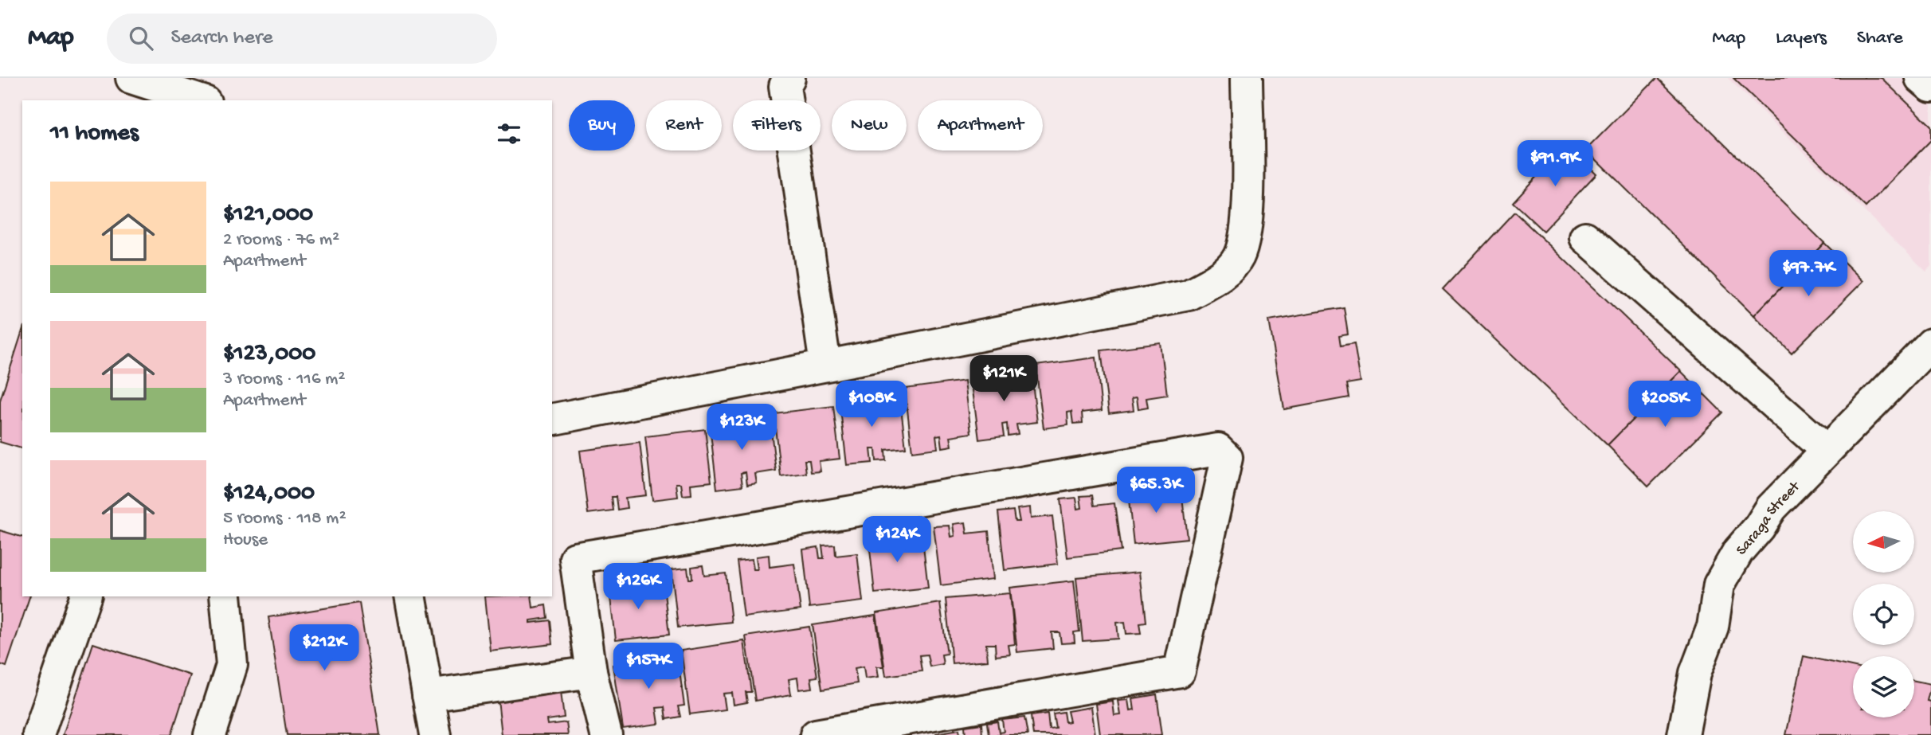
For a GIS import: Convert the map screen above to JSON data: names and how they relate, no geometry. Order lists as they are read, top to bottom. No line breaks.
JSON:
{"streets":{"street":["Saraga Street"]},"north":"left","page":{"header":"Map","search":"Search here","nav":["Map","Layers","Share"],"chip":["Buy","Rent","Filters","New","Apartment"],"heading":"11 homes","price":["$91.9K","$97.7K","$121K","$108K","$205K","$123K","$65.3K","$124K","$126K","$212K","$157K"],"list":[{"name":"$121,000","note":"2 rooms · 76 m² · Apartment"},{"name":"$123,000","note":"3 rooms · 116 m² · Apartment"},{"name":"$124,000","note":"5 rooms · 118 m² · House"}]}}
